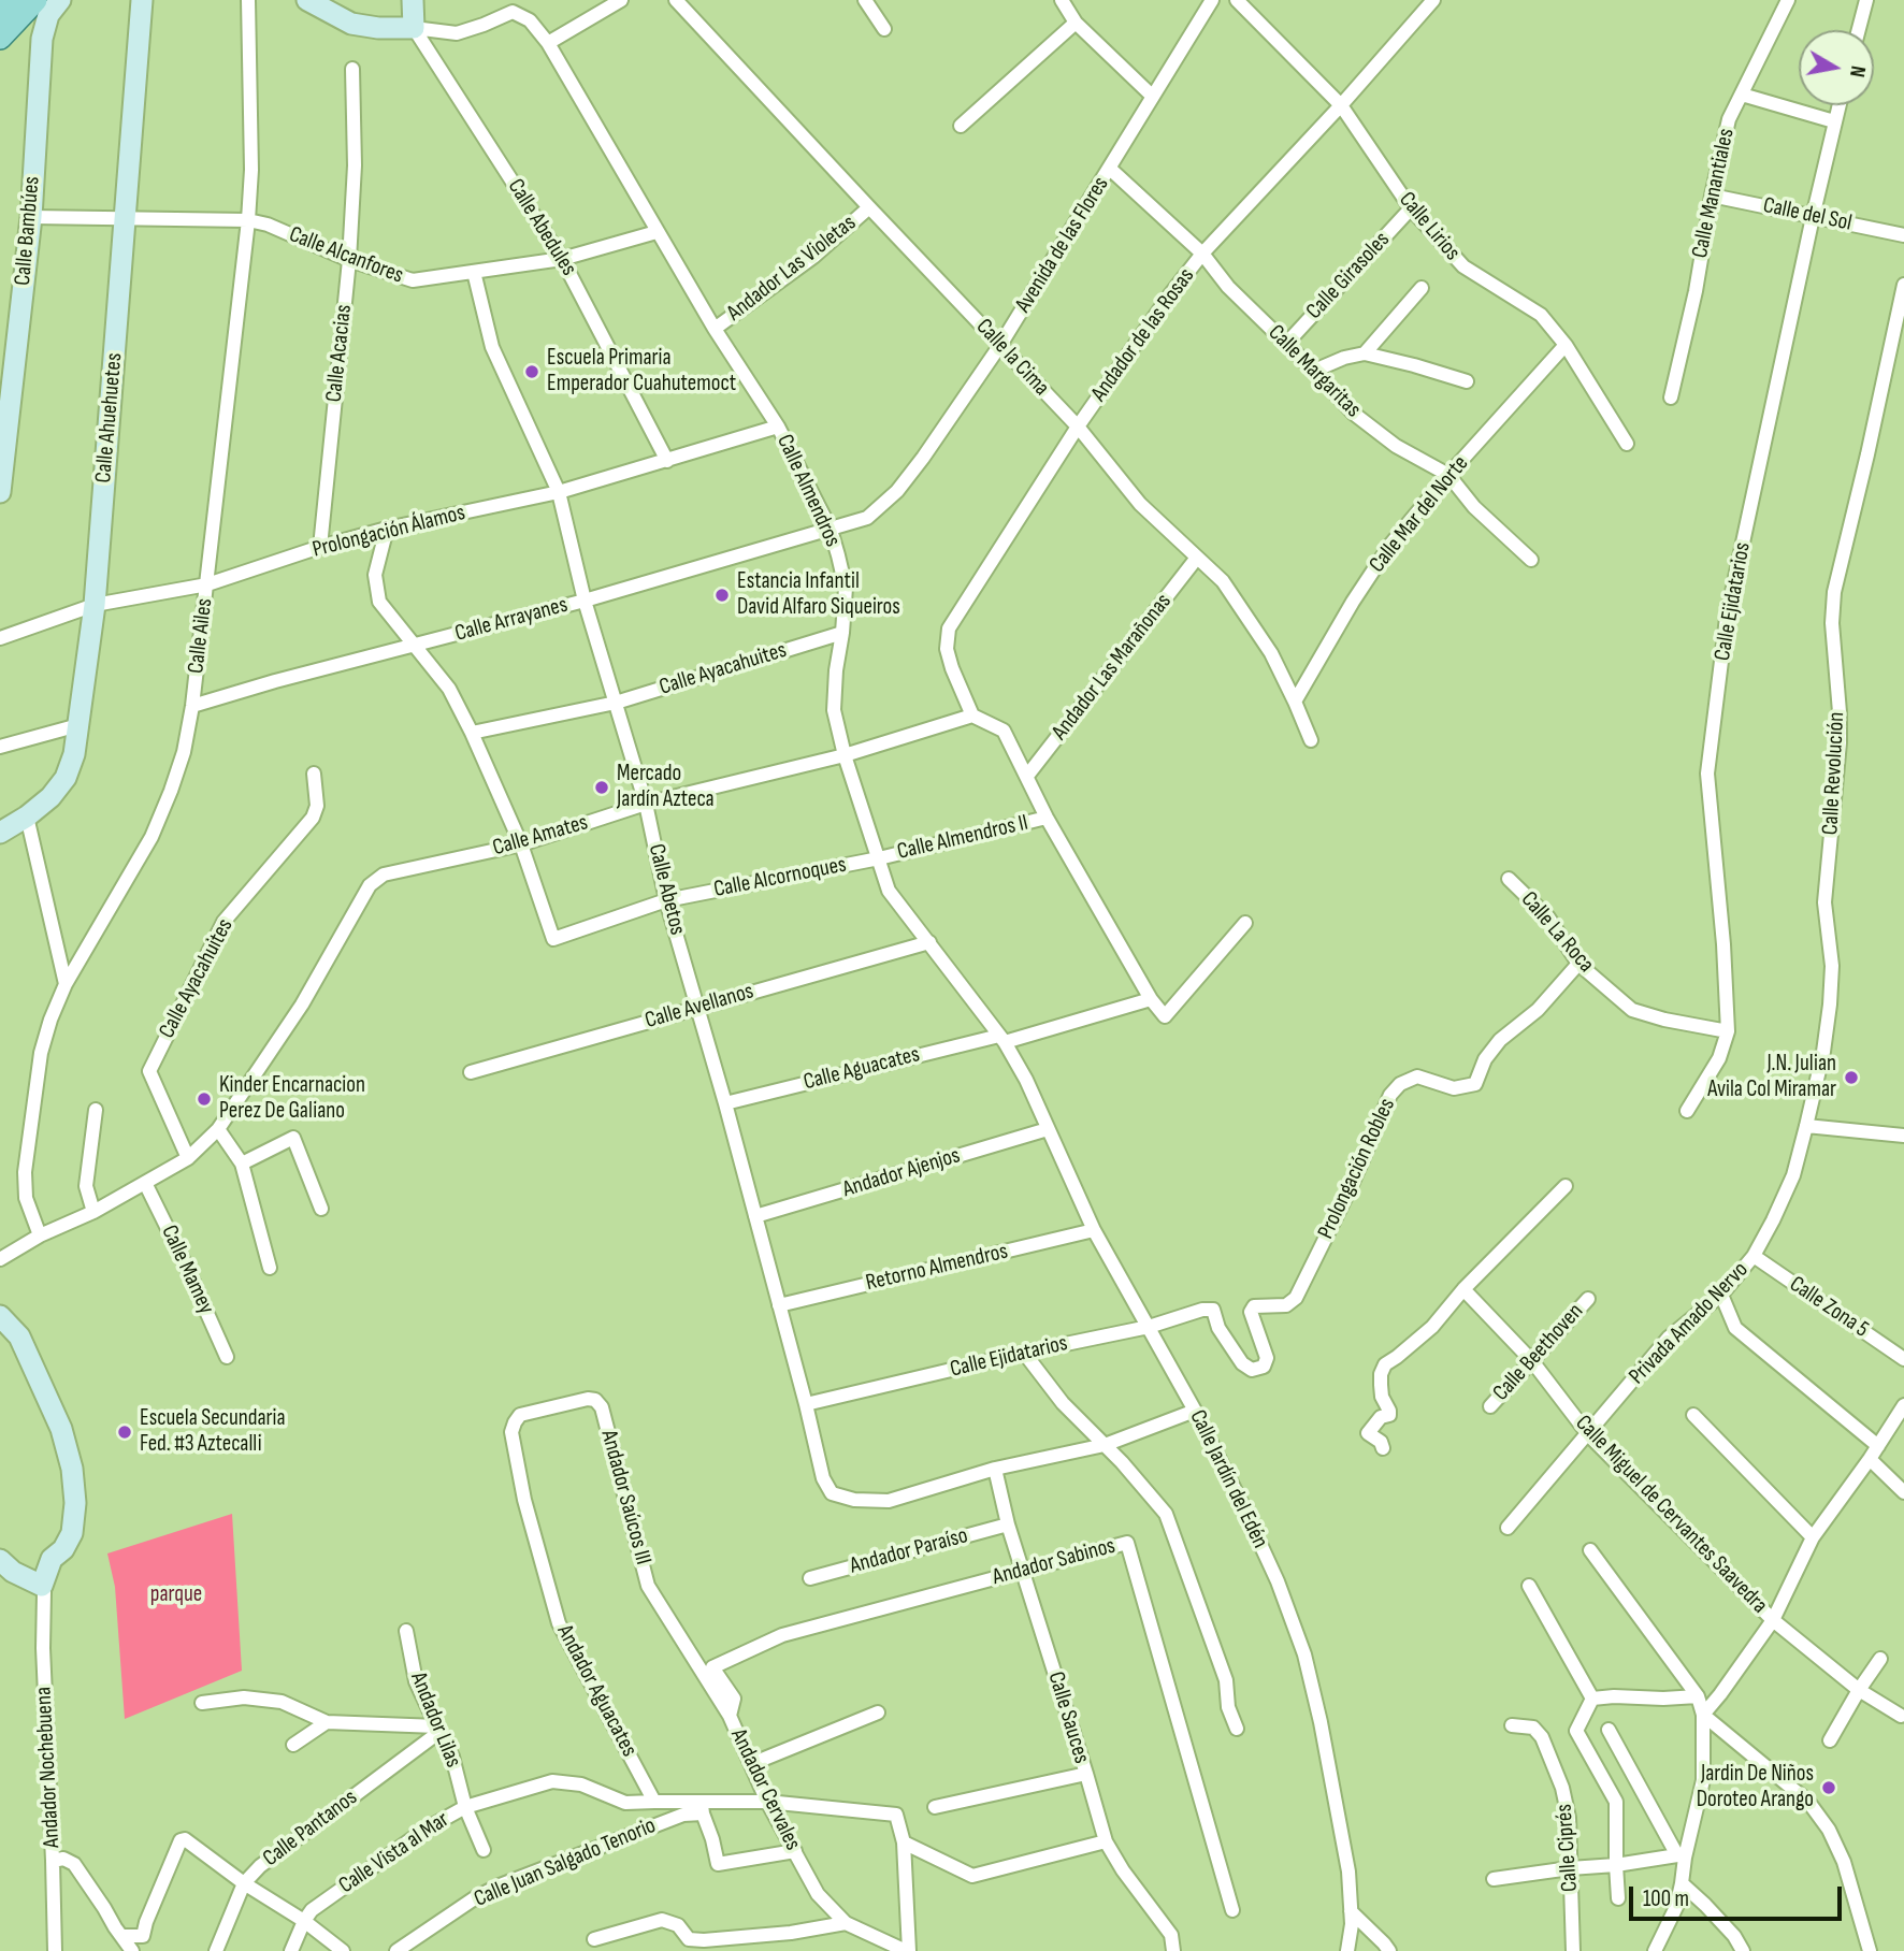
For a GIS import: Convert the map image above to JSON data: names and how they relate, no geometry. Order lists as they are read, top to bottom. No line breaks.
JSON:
{"streets":{"main road":["Calle Bambúes","Calle Ahuehuetes"],"street":["Calle Manantiales","Calle del Sol","Calle Lirios","Calle Abedules","Avenida de las Flores","Calle Alcanfores","Andador Las Violetas","Calle Girasoles","Andador de las Rosas","Calle Acacias","Calle la Cima","Calle Margaritas","Calle Almendros","Calle Mar del Norte","Prolongación Álamos","Calle Ejidatarios","Calle Arrayanes","Calle Ailes","Andador Las Marañonas","Calle Ayacahuites","Calle Revolución","Calle Amates","Calle Almendros II","Calle Alcornoques","Calle Abetos","Calle La Roca","Calle Avellanos","Calle Aguacates","Prolongación Robles","Andador Ajenjos","Retorno Almendros","Calle Mamey","Calle Zona 5","Privada Amado Nervo","Calle Beethoven","Calle Jardín del Edén","Andador Saúcos III","Calle Miguel de Cervantes Saavedra","Andador Paraíso","Andador Sabinos","Andador Aguacates","Calle Sauces","Andador Lilas","Andador Nochebuena","Andador Cervales","Calle Pantanos","Calle Ciprés","Calle Vista al Mar","Calle Juan Salgado Tenorio"]},"crossings":[["Calle Manantiales","Calle del Sol"],["Calle del Sol","Calle Ejidatarios"],["Calle Lirios","Calle Girasoles"],["Calle Lirios","Andador de las Rosas"],["Calle Lirios","Calle Mar del Norte"],["Calle Abedules","Calle Alcanfores"],["Calle Abedules","Calle Almendros"],["Calle Abedules","Prolongación Álamos"],["Calle Bambúes","Calle Alcanfores"],["Avenida de las Flores","Calle la Cima"],["Avenida de las Flores","Calle Margaritas"],["Avenida de las Flores","Calle Almendros"],["Avenida de las Flores","Calle Arrayanes"],["Calle Alcanfores","Calle Acacias"],["Calle Alcanfores","Calle Ahuehuetes"],["Calle Alcanfores","Calle Almendros"],["Calle Alcanfores","Calle Ailes"],["Calle Alcanfores","Calle Abetos"],["Andador Las Violetas","Calle la Cima"],["Andador Las Violetas","Calle Almendros"],["Calle Girasoles","Calle Margaritas"],["Andador de las Rosas","Calle la Cima"],["Andador de las Rosas","Calle Margaritas"],["Andador de las Rosas","Calle Amates"],["Calle Acacias","Prolongación Álamos"],["Calle la Cima","Calle Mar del Norte"],["Calle la Cima","Andador Las Marañonas"],["Calle Margaritas","Calle Mar del Norte"],["Calle Ahuehuetes","Prolongación Álamos"],["Calle Almendros","Prolongación Álamos"],["Calle Almendros","Calle Arrayanes"],["Calle Almendros","Calle Ayacahuites"],["Calle Almendros","Calle Amates"],["Calle Almendros","Calle Almendros II"],["Calle Almendros","Calle Alcornoques"],["Calle Almendros","Calle Avellanos"],["Calle Almendros","Calle Aguacates"],["Calle Almendros","Calle Jardín del Edén"],["Prolongación Álamos","Calle Ailes"],["Prolongación Álamos","Calle Abetos"],["Calle Ejidatarios","Calle Abetos"],["Calle Ejidatarios","Calle La Roca"],["Calle Ejidatarios","Prolongación Robles"],["Calle Ejidatarios","Calle Jardín del Edén"],["Calle Arrayanes","Calle Ailes"],["Calle Arrayanes","Calle Abetos"],["Calle Ailes","Calle Amates"],["Calle Ayacahuites","Calle Amates"],["Calle Ayacahuites","Calle Abetos"],["Calle Revolución","Calle Zona 5"],["Calle Revolución","Privada Amado Nervo"],["Calle Amates","Calle Alcornoques"],["Calle Amates","Calle Abetos"],["Calle Amates","Calle Mamey"],["Calle Almendros II","Calle Alcornoques"],["Calle Alcornoques","Calle Abetos"],["Calle Abetos","Calle Avellanos"],["Calle Abetos","Calle Aguacates"],["Calle Abetos","Andador Ajenjos"],["Calle Abetos","Retorno Almendros"],["Calle Abetos","Calle Sauces"],["Calle La Roca","Prolongación Robles"],["Calle Aguacates","Calle Jardín del Edén"],["Andador Ajenjos","Calle Jardín del Edén"],["Retorno Almendros","Calle Jardín del Edén"],["Calle Zona 5","Privada Amado Nervo"],["Privada Amado Nervo","Calle Miguel de Cervantes Saavedra"],["Calle Beethoven","Calle Miguel de Cervantes Saavedra"],["Andador Saúcos III","Andador Aguacates"],["Andador Saúcos III","Andador Cervales"],["Andador Paraíso","Calle Sauces"],["Andador Sabinos","Calle Sauces"],["Andador Sabinos","Andador Cervales"],["Andador Aguacates","Calle Vista al Mar"],["Andador Lilas","Calle Pantanos"],["Andador Lilas","Calle Vista al Mar"]],"parks":["parque"],"places":["Escuela Primaria Emperador Cuahutemoct","Estancia Infantil David Alfaro Siqueiros","Mercado Jardín Azteca","J.N. Julian Avila Col Miramar","Kinder Encarnacion Perez De Galiano","Escuela Secundaria Fed. #3 Aztecalli","Jardin De Niños Doroteo Arango"],"scale_bar":"100 m","north":"right"}
